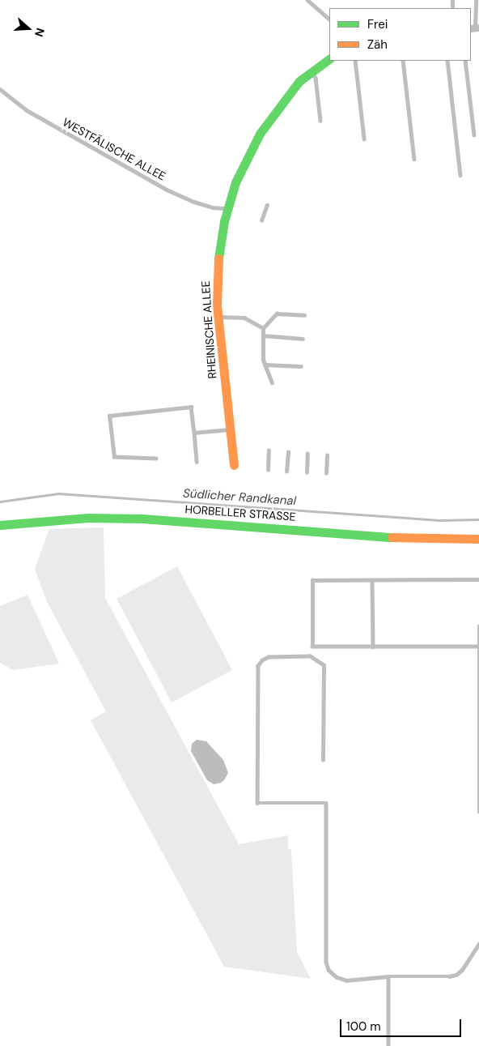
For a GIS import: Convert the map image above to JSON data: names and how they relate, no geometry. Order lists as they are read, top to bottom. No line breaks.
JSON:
{"streets":{"main road":["RHEINISCHE ALLEE","HORBELLER STRASSE"],"lane":["WESTFÄLISCHE ALLEE"]},"crossings":[["WESTFÄLISCHE ALLEE","RHEINISCHE ALLEE"]],"water":["Südlicher Randkanal"],"legend":["Frei","Zäh"],"scale_bar":"100 m","north":"right"}
